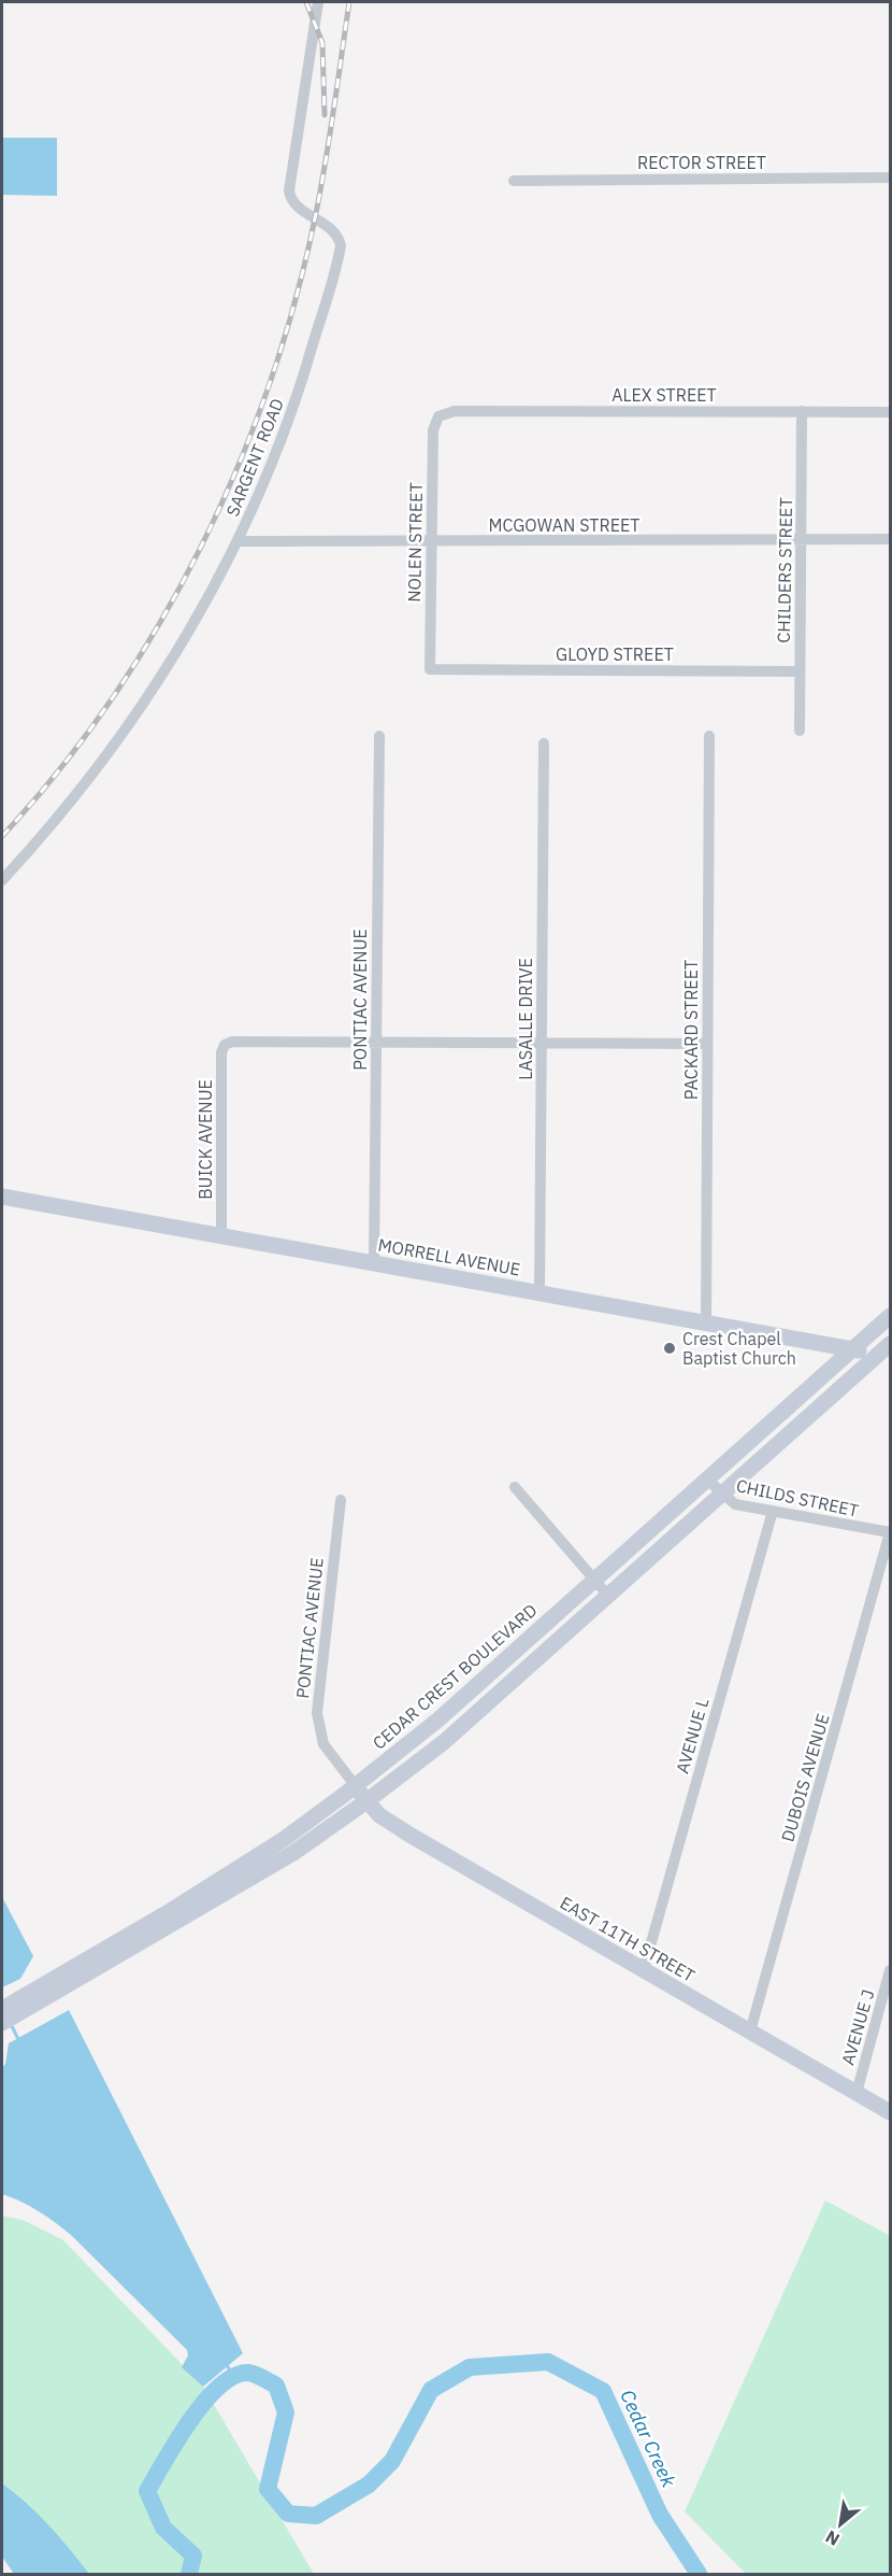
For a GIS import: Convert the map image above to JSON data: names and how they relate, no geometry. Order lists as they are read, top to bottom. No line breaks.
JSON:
{"streets":{"main road":["MORRELL AVENUE","CEDAR CREST BOULEVARD","EAST 11TH STREET"],"street":["RECTOR STREET","ALEX STREET","SARGENT ROAD","MCGOWAN STREET","NOLEN STREET","CHILDERS STREET","GLOYD STREET","PONTIAC AVENUE","LASALLE DRIVE","PACKARD STREET","BUICK AVENUE","CHILDS STREET","AVENUE L","DUBOIS AVENUE","AVENUE J"]},"crossings":[["ALEX STREET","NOLEN STREET"],["ALEX STREET","CHILDERS STREET"],["SARGENT ROAD","MCGOWAN STREET"],["MCGOWAN STREET","NOLEN STREET"],["MCGOWAN STREET","CHILDERS STREET"],["NOLEN STREET","GLOYD STREET"],["CHILDERS STREET","GLOYD STREET"],["PONTIAC AVENUE","BUICK AVENUE"],["PONTIAC AVENUE","MORRELL AVENUE"],["PONTIAC AVENUE","CEDAR CREST BOULEVARD"],["PONTIAC AVENUE","EAST 11TH STREET"],["LASALLE DRIVE","MORRELL AVENUE"],["PACKARD STREET","MORRELL AVENUE"],["BUICK AVENUE","MORRELL AVENUE"],["MORRELL AVENUE","CEDAR CREST BOULEVARD"],["CHILDS STREET","CEDAR CREST BOULEVARD"],["CHILDS STREET","AVENUE L"],["CHILDS STREET","DUBOIS AVENUE"],["CEDAR CREST BOULEVARD","EAST 11TH STREET"],["AVENUE L","EAST 11TH STREET"],["DUBOIS AVENUE","EAST 11TH STREET"],["EAST 11TH STREET","AVENUE J"]],"water":["Cedar Creek"],"places":["Crest Chapel Baptist Church"],"north":"bottom left"}
